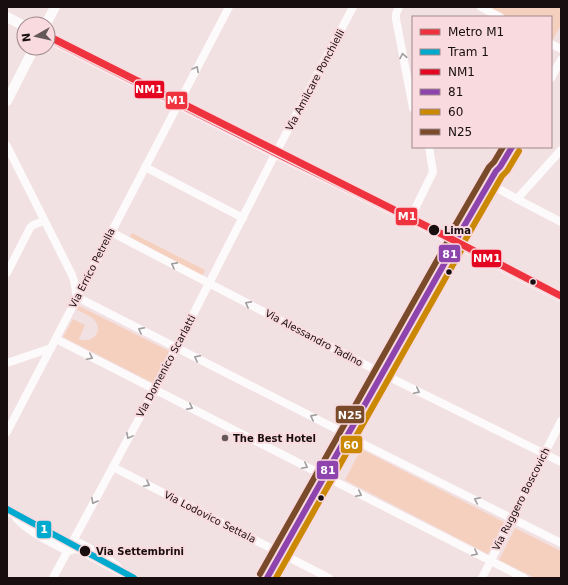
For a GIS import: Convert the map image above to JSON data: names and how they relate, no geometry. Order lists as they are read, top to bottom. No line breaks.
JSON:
{"streets":{"street":["Via Amilcare Ponchielli","Via Errico Petrella","Via Alessandro Tadino","Via Domenico Scarlatti","Via Ruggero Boscovich","Via Lodovico Settala"]},"crossings":[["Via Amilcare Ponchielli","Via Domenico Scarlatti"],["Via Errico Petrella","Via Alessandro Tadino"],["Via Alessandro Tadino","Via Domenico Scarlatti"],["Via Alessandro Tadino","Via Ruggero Boscovich"],["Via Domenico Scarlatti","Via Lodovico Settala"]],"one_way":["Via Domenico Scarlatti","Via Lodovico Settala"],"places":["Lima","The Best Hotel","Via Settembrini"],"lines":["metro line M1","transit line NM1","transit line 81","transit line N25","transit line 60","tram line 1"],"legend":["Metro M1","Tram 1","NM1","81","60","N25"],"north":"left"}
